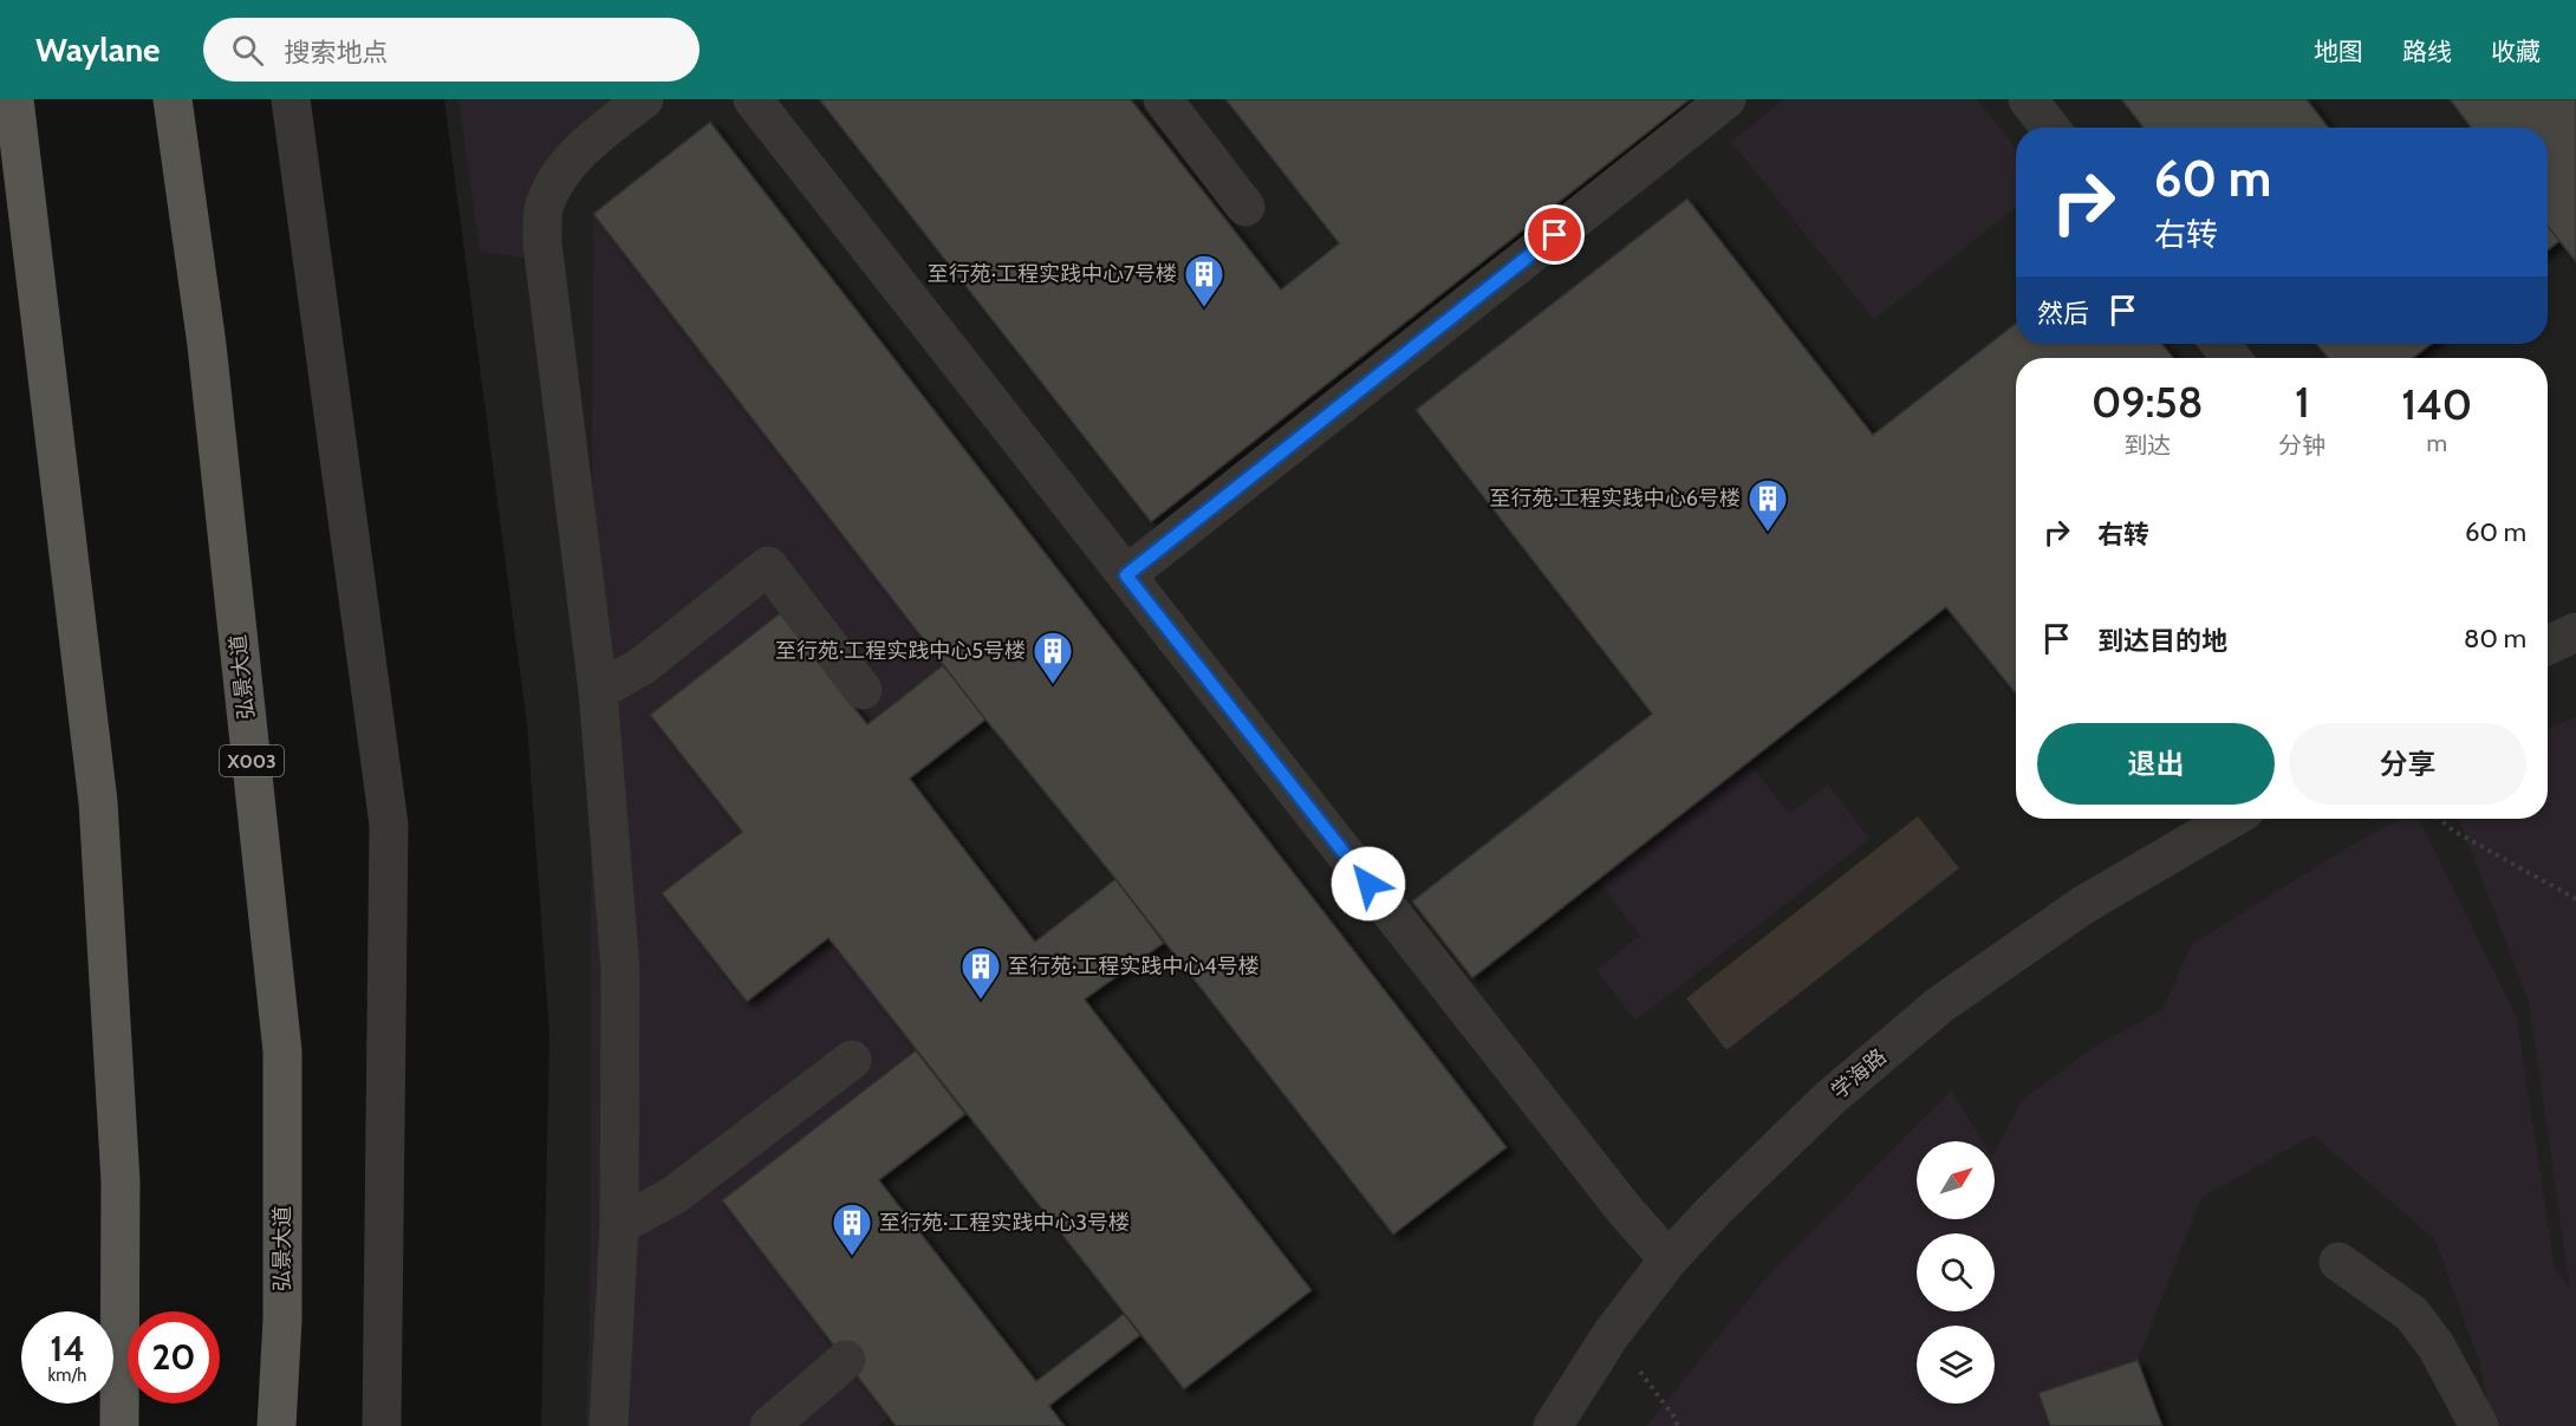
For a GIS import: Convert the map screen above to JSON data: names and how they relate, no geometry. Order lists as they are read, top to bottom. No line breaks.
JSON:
{"streets":{"main road":["弘景大道","X003"],"street":["学海路"]},"places":{"building":["至行苑·工程实践中心7号楼","至行苑·工程实践中心6号楼","至行苑·工程实践中心5号楼","至行苑·工程实践中心4号楼","至行苑·工程实践中心3号楼"]},"north":"top right","page":{"header":"Waylane","search":"搜索地点","nav":["地图","路线","收藏"],"turn":["60 m","右转"],"then":"然后","eta":["09:58","到达","1","分钟","140","m"],"list":[{"name":"右转","value":"60 m"},{"name":"到达目的地","value":"80 m"}],"buttons":["退出","分享"],"speed":"14 km/h","limit":"20"}}
